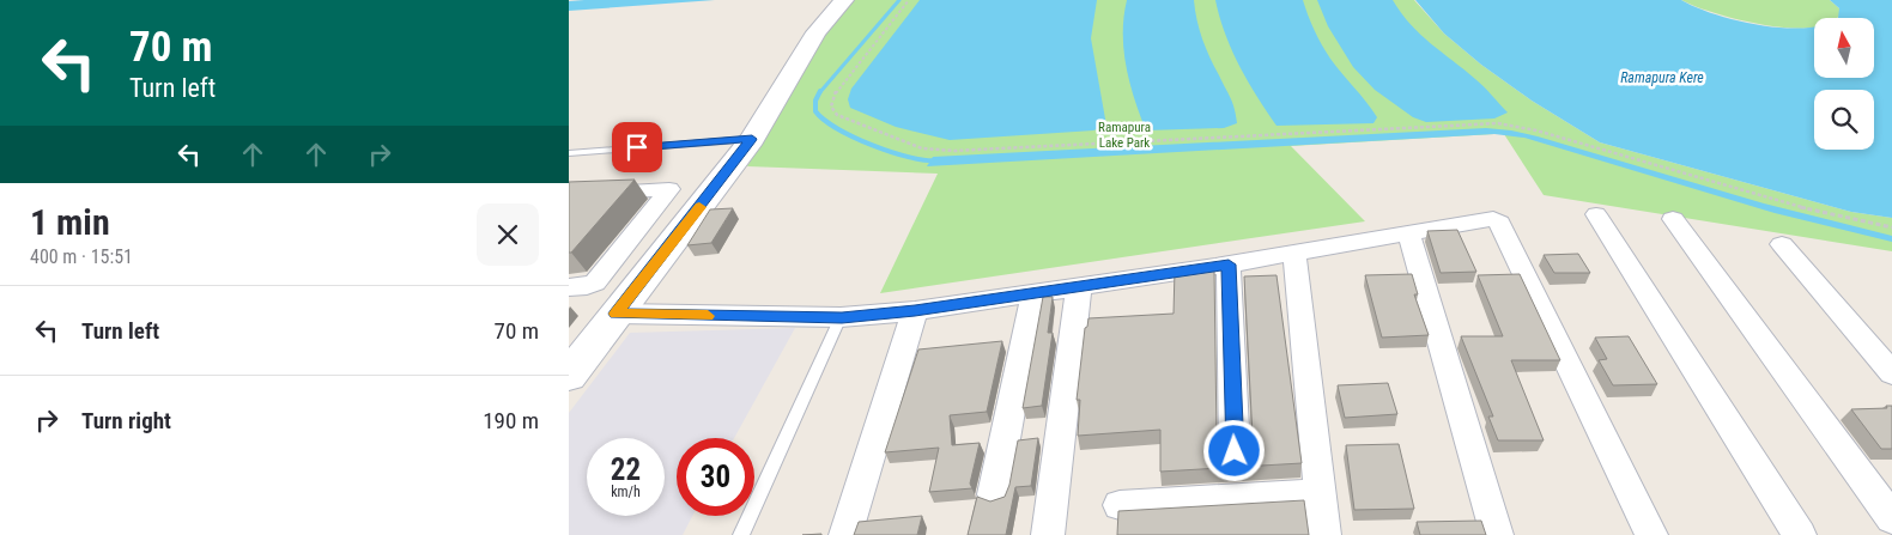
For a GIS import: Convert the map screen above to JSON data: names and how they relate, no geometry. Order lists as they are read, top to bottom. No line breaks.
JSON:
{"water":["Ramapura Kere"],"parks":["Ramapura Lake Park"],"north":"top","page":{"turn":["70 m","Turn left"],"heading":["1 min","400 m · 15:51"],"list":[{"name":"Turn left","value":"70 m"},{"name":"Turn right","value":"190 m"}],"speed":"22 km/h","limit":"30"}}
